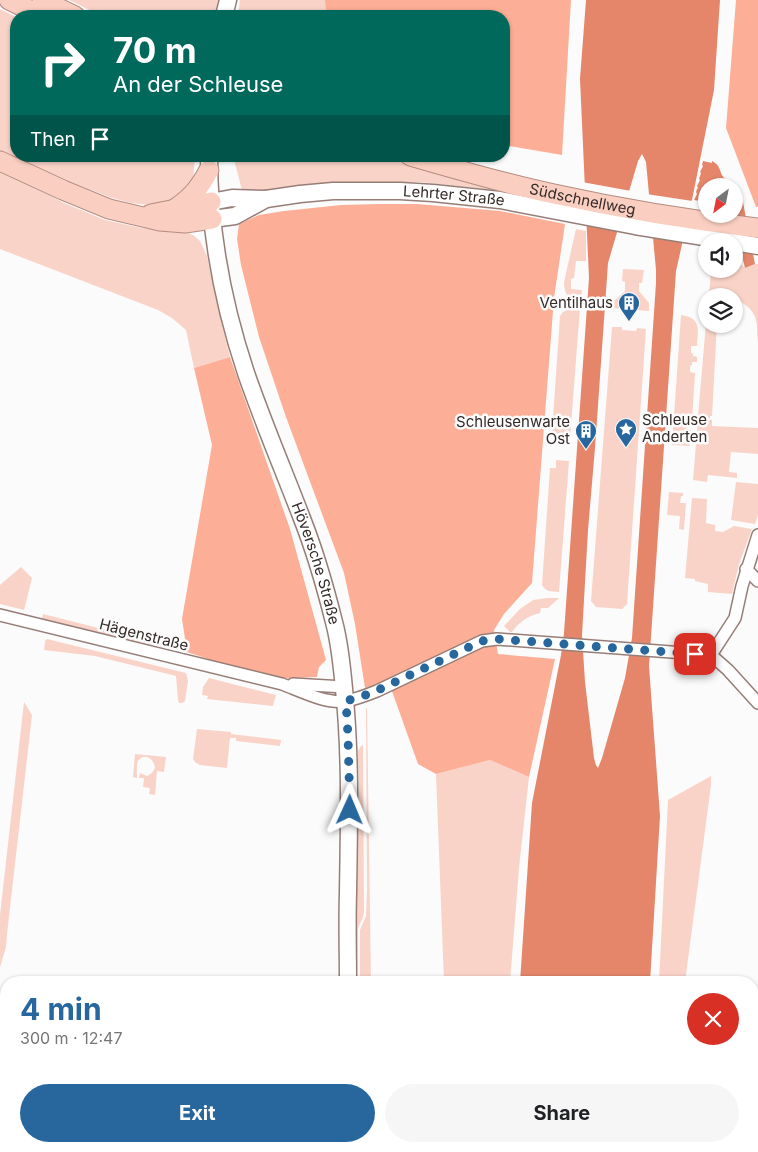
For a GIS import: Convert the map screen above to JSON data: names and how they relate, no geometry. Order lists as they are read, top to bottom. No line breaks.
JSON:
{"streets":{"highway":["Südschnellweg"],"main road":["Lehrter Straße","Höversche Straße"],"street":["Hägenstraße"]},"crossings":[["Lehrter Straße","Südschnellweg"],["Lehrter Straße","Höversche Straße"],["Höversche Straße","Hägenstraße"]],"places":{"building":["Ventilhaus","Schleusenwarte Ost"],"place":["Schleuse Anderten"]},"north":"bottom left","page":{"turn":["70 m","An der Schleuse"],"then":"Then","heading":["4 min","300 m · 12:47"],"buttons":["Exit","Share"]}}
